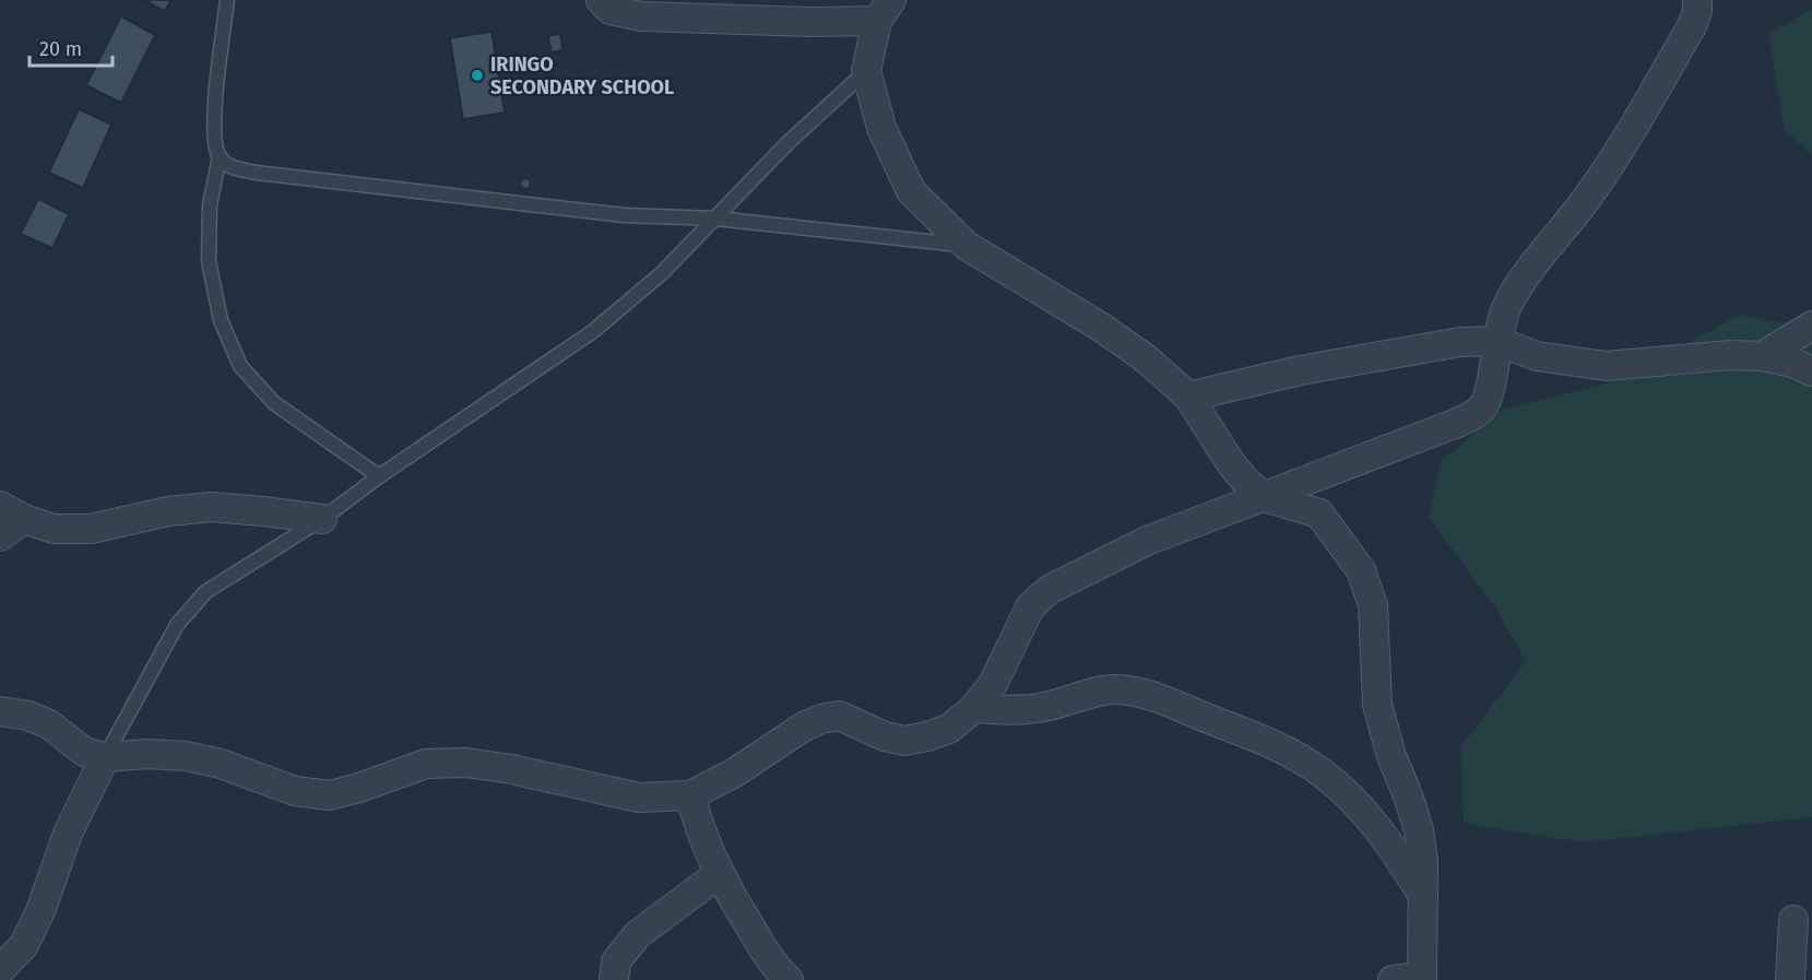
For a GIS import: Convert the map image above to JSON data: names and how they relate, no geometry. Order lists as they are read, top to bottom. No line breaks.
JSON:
{"places":["IRINGO SECONDARY SCHOOL"],"scale_bar":"20 m"}
